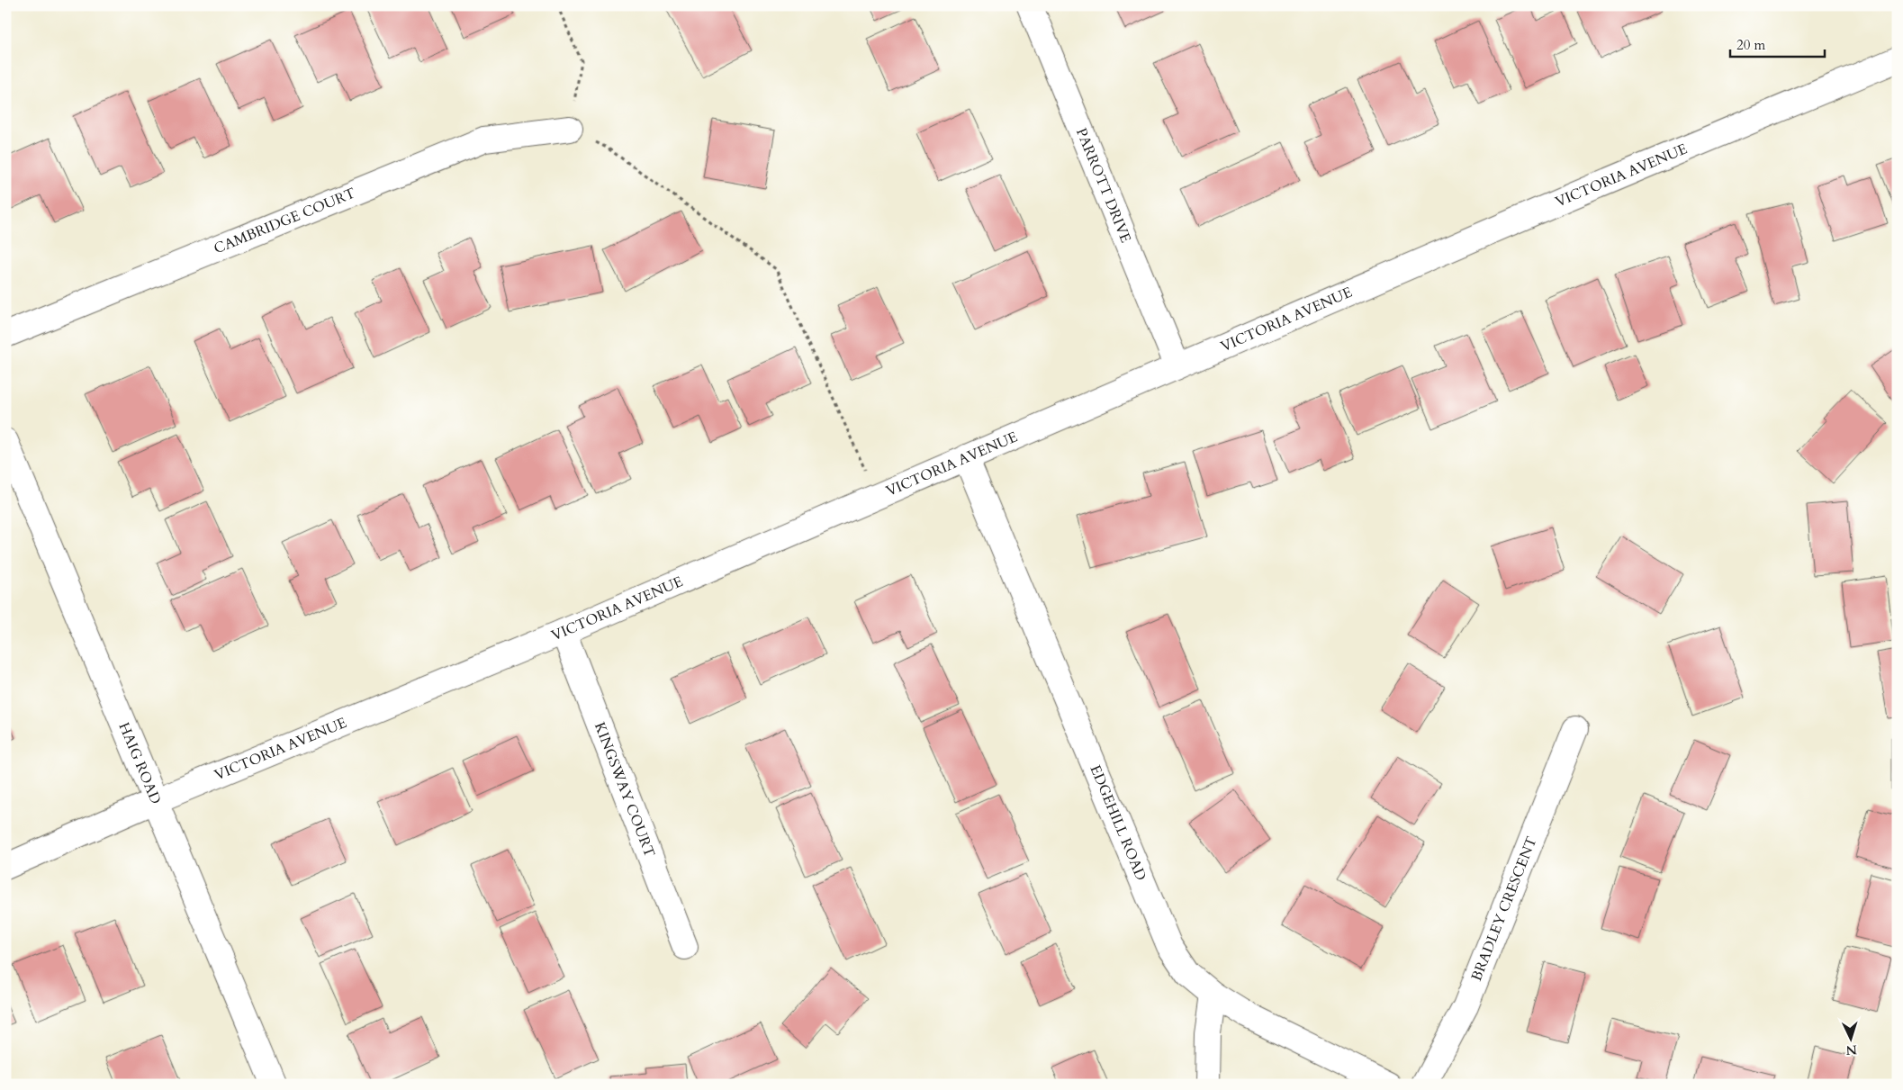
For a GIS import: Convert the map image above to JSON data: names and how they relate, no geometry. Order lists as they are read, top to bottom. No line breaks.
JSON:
{"streets":{"street":["VICTORIA AVENUE","PARROTT DRIVE","CAMBRIDGE COURT","HAIG ROAD","KINGSWAY COURT","EDGEHILL ROAD","BRADLEY CRESCENT"]},"crossings":[["VICTORIA AVENUE","PARROTT DRIVE"],["VICTORIA AVENUE","HAIG ROAD"],["VICTORIA AVENUE","KINGSWAY COURT"],["VICTORIA AVENUE","EDGEHILL ROAD"]],"scale_bar":"20 m","north":"bottom"}
